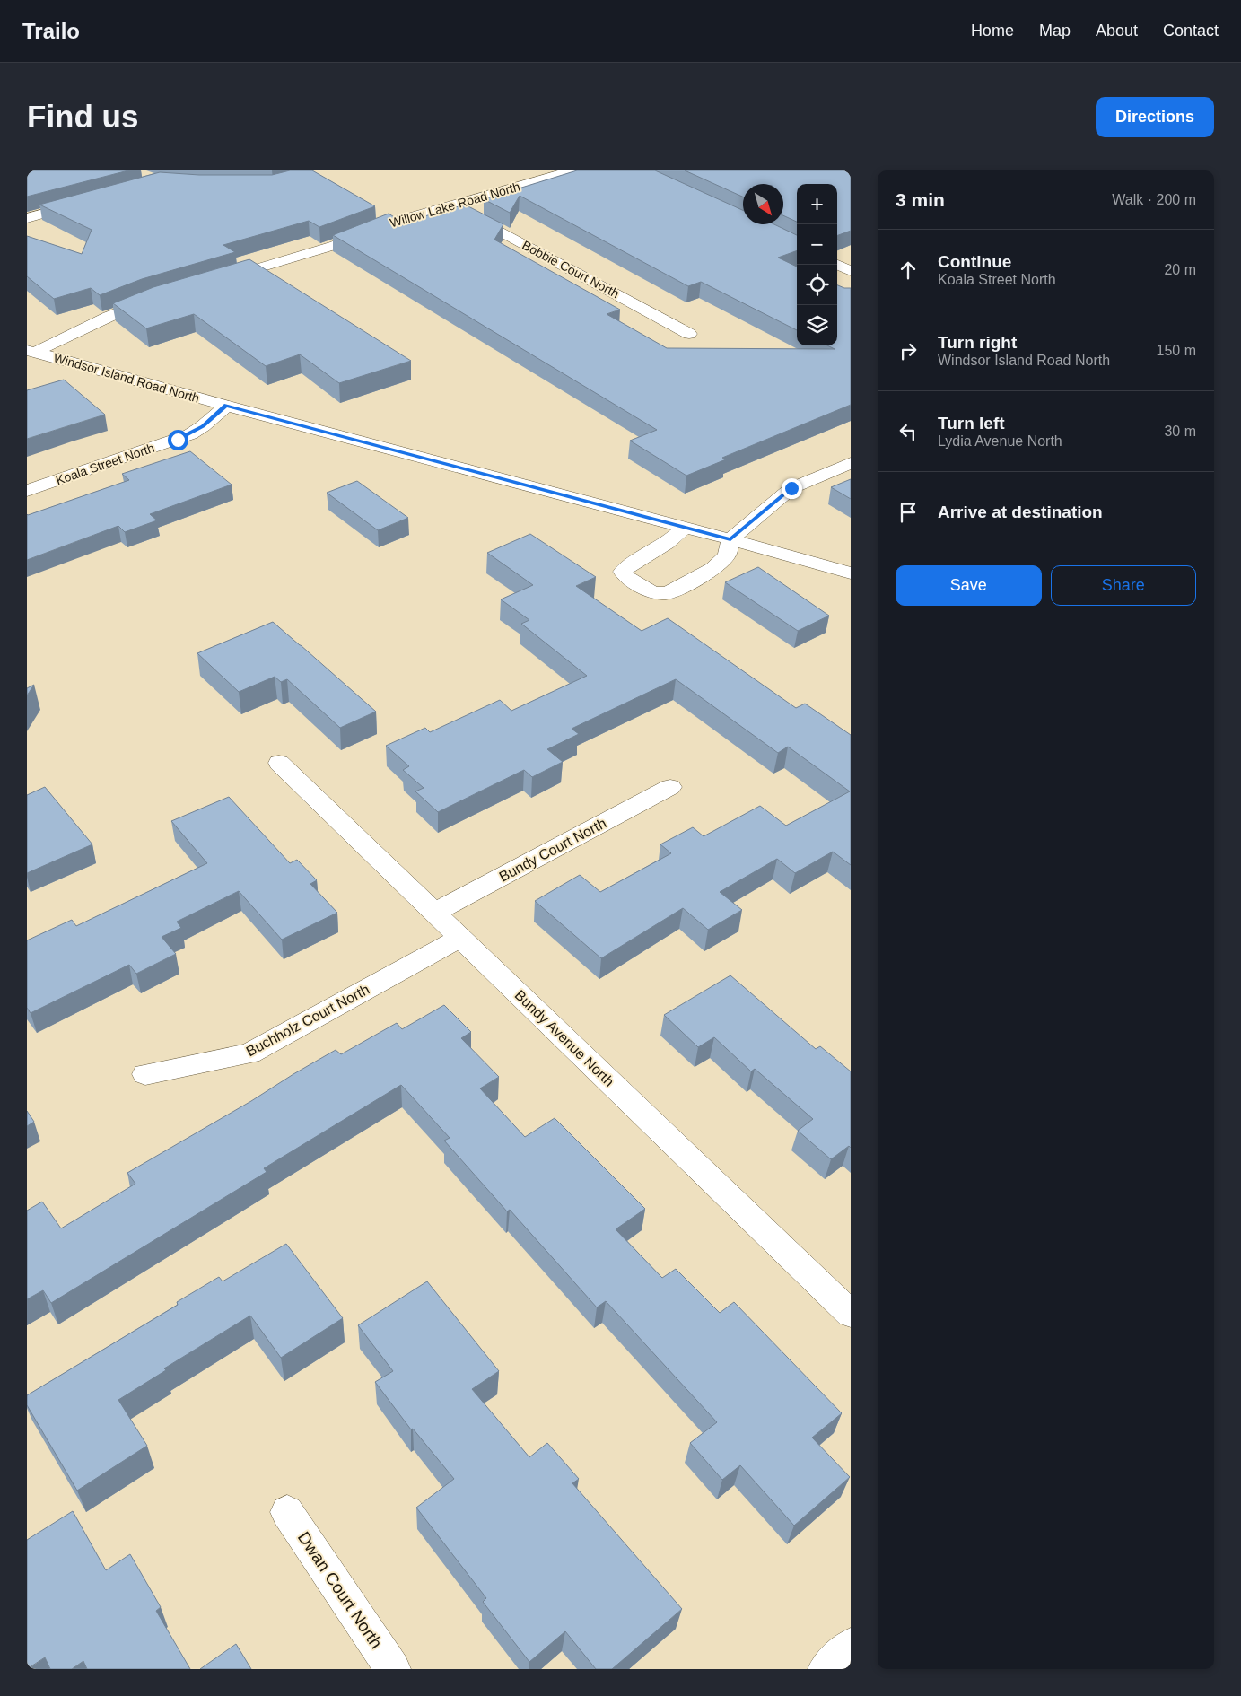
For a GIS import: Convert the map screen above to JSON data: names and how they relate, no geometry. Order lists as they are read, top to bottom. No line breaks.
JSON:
{"streets":{"street":["Willow Lake Road North","Bobbie Court North","Windsor Island Road North","Koala Street North","Bundy Court North","Buchholz Court North","Bundy Avenue North","Dwan Court North"]},"crossings":[["Willow Lake Road North","Bobbie Court North"],["Windsor Island Road North","Koala Street North"],["Bundy Court North","Bundy Avenue North"],["Buchholz Court North","Bundy Avenue North"]],"north":"bottom right","page":{"header":"Trailo","nav":["Home","Map","About","Contact"],"buttons":["Directions",["Save","Share"]],"title":"Find us","heading":["3 min","Walk · 200 m"],"map_buttons":["+","−"],"list":[["Continue","Koala Street North","20 m"],["Turn right","Windsor Island Road North","150 m"],["Turn left","Lydia Avenue North","30 m"],"Arrive at destination"]}}
